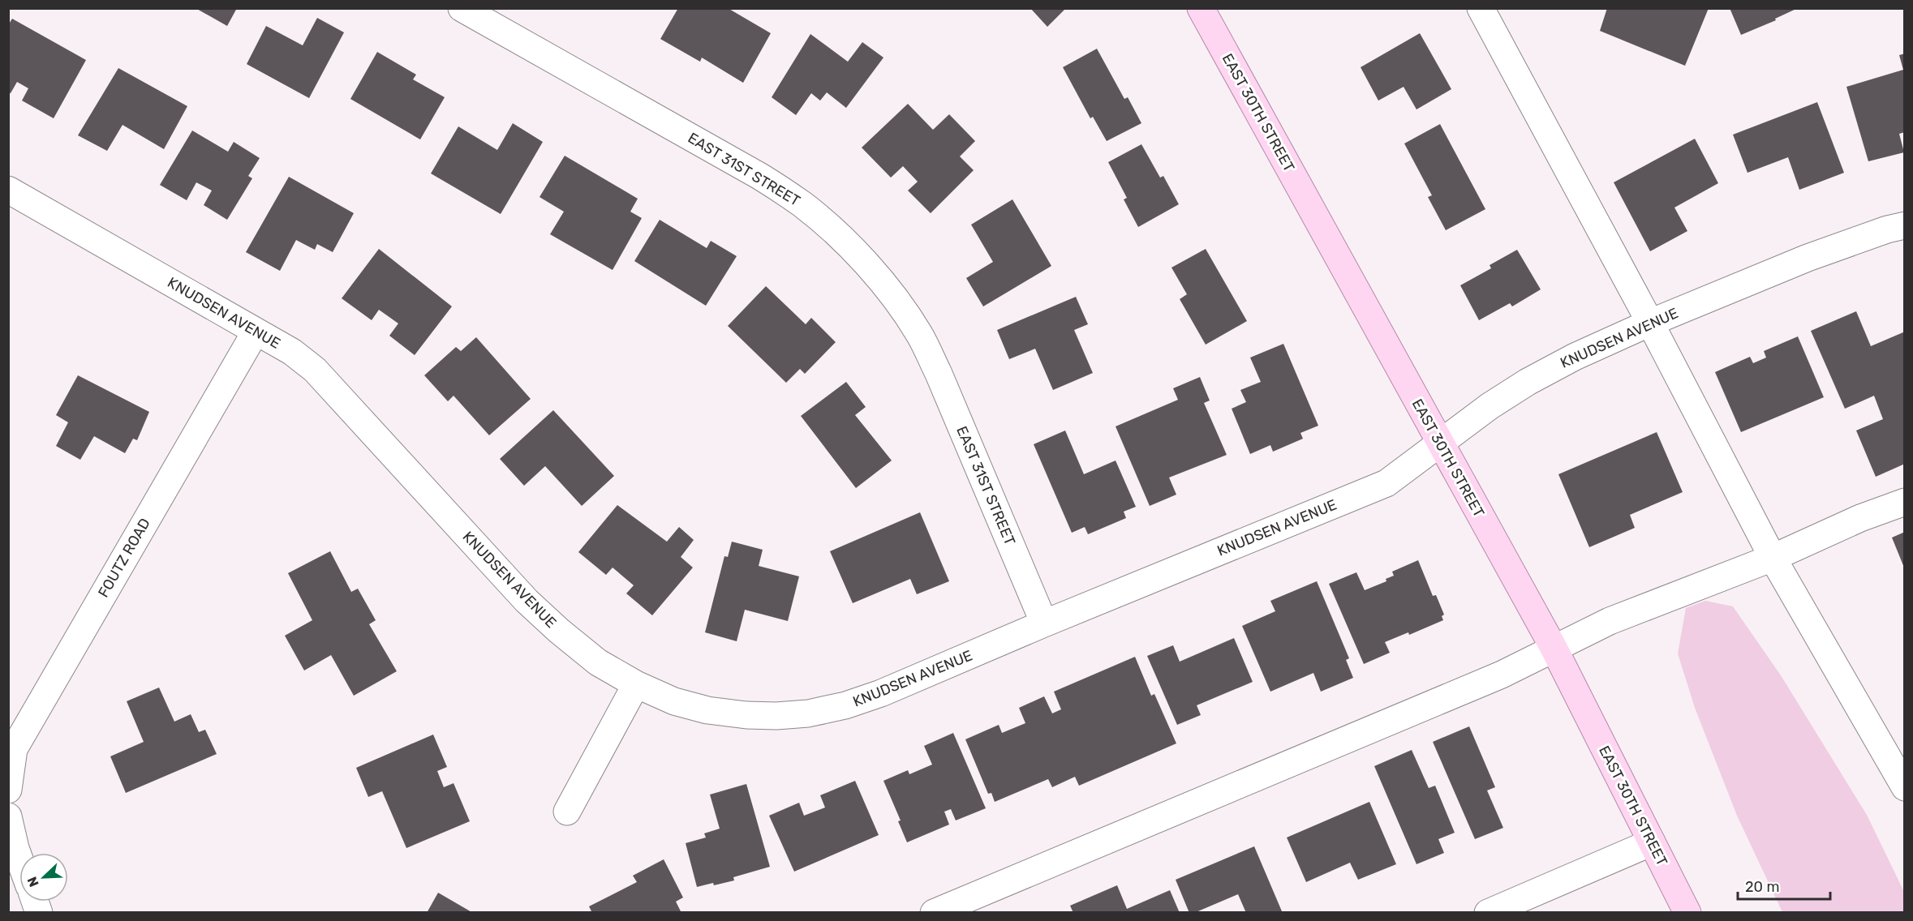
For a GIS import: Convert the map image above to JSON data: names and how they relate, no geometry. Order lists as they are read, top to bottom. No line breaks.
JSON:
{"streets":{"main road":["EAST 30TH STREET"],"street":["EAST 31ST STREET","KNUDSEN AVENUE","FOUTZ ROAD"]},"crossings":[["EAST 30TH STREET","KNUDSEN AVENUE"],["EAST 31ST STREET","KNUDSEN AVENUE"],["KNUDSEN AVENUE","FOUTZ ROAD"]],"scale_bar":"20 m","north":"bottom left"}
